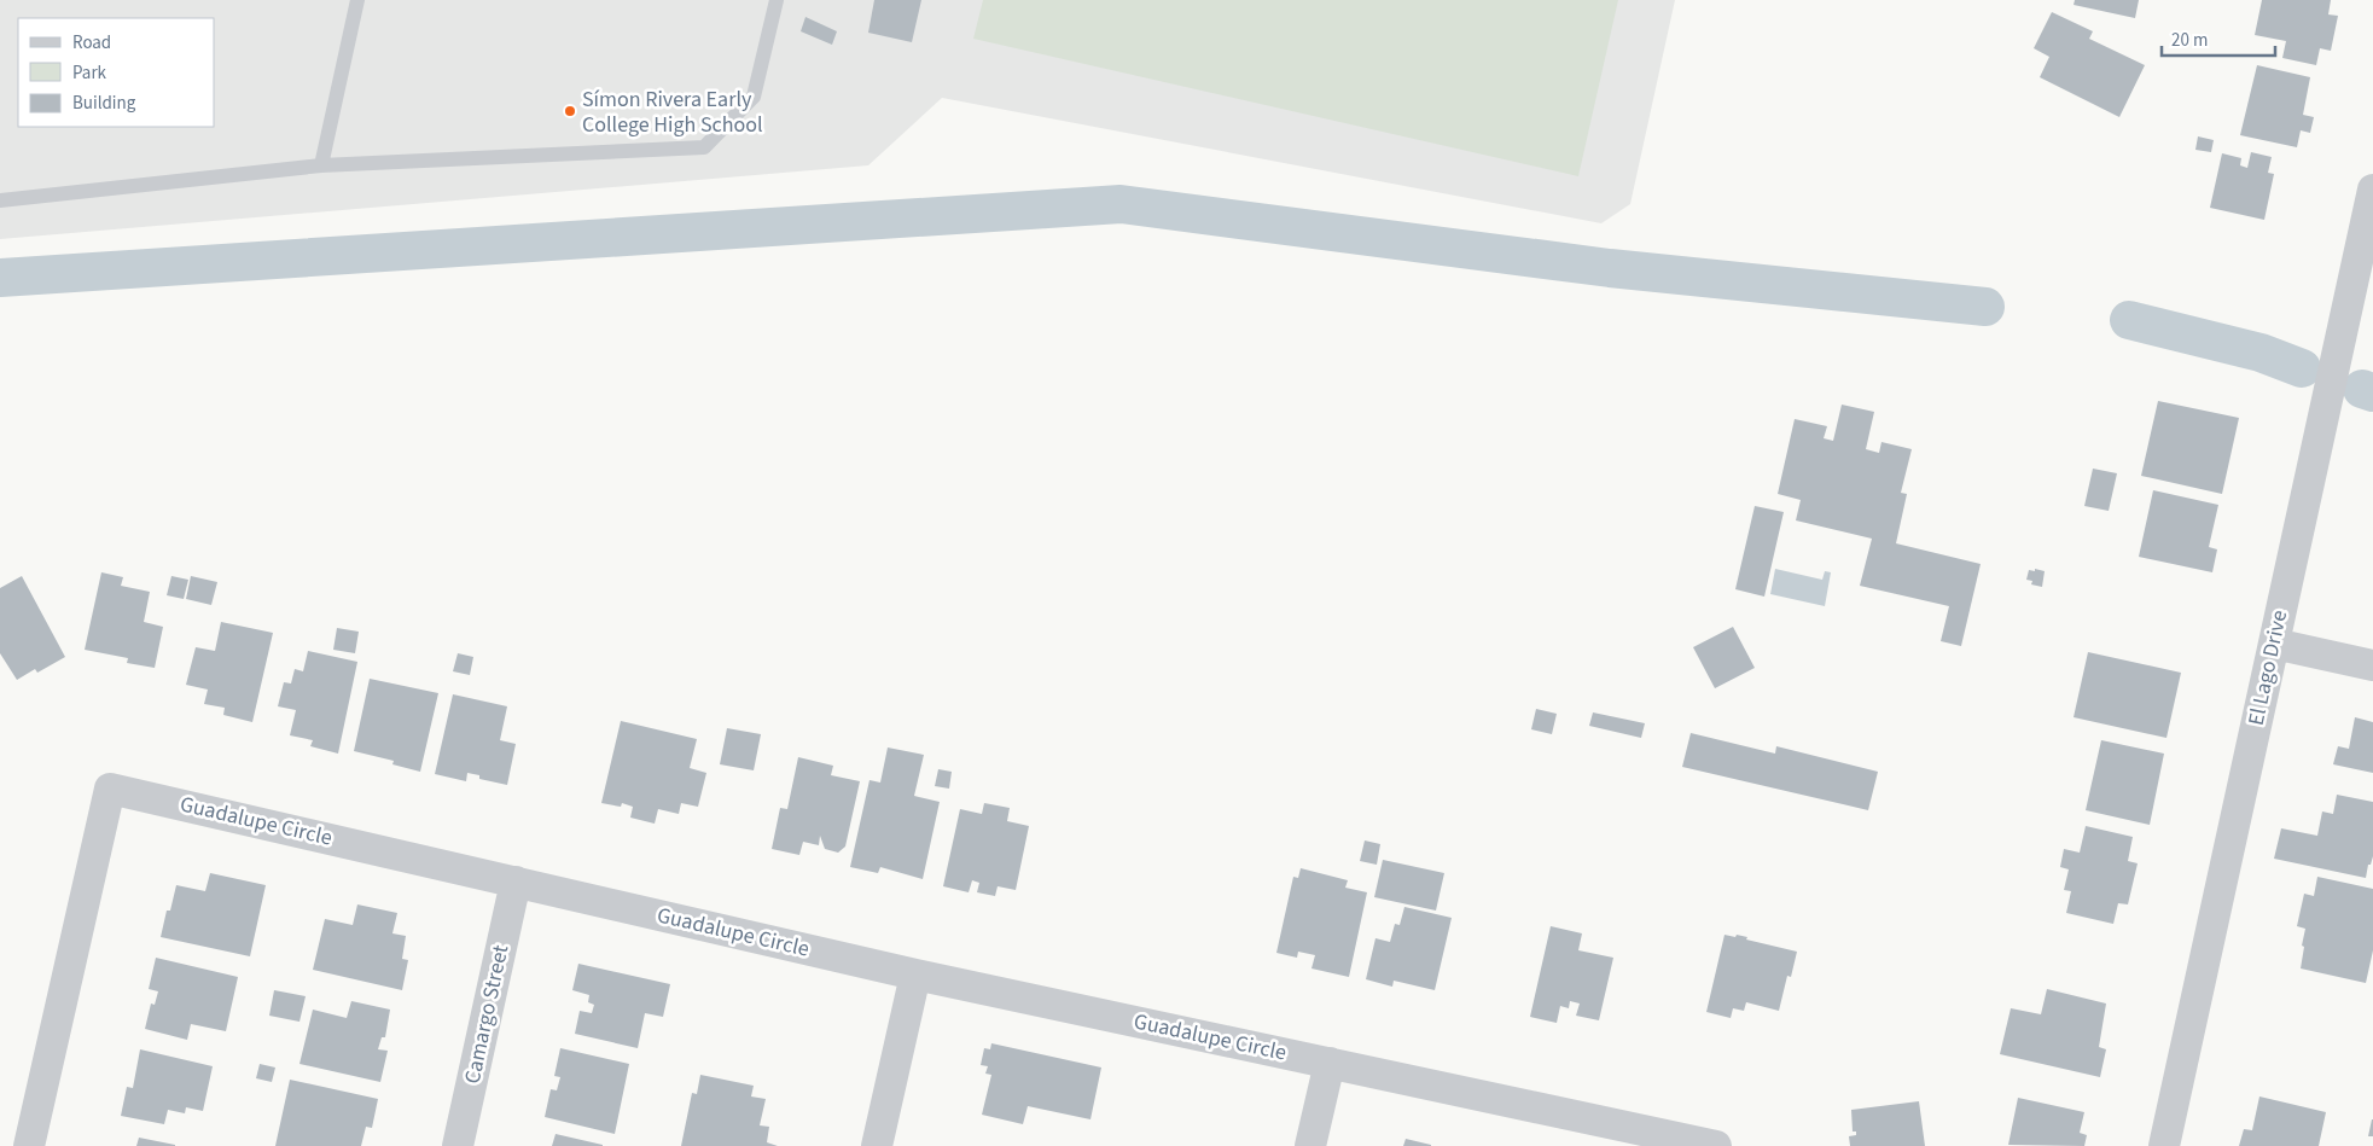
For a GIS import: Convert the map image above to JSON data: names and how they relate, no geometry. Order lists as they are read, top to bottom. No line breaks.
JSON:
{"streets":{"street":["El Lago Drive","Guadalupe Circle","Camargo Street"]},"crossings":[["Guadalupe Circle","Camargo Street"]],"places":["Símon Rivera Early College High School"],"legend":["Road","Park","Building"],"scale_bar":"20 m"}
